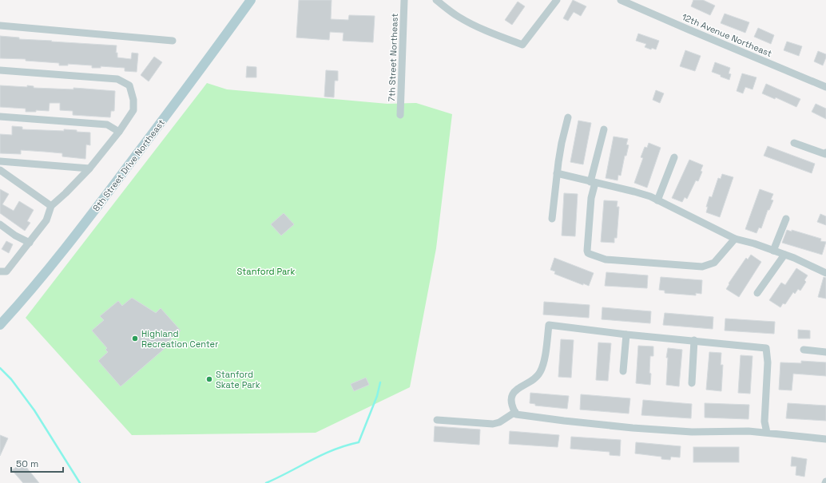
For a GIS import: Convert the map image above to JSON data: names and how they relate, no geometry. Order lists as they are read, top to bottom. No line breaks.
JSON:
{"streets":{"main road":["8th Street Drive Northeast"],"street":["12th Avenue Northeast","7th Street Northeast"]},"parks":["Stanford Park"],"places":["Highland Recreation Center","Stanford Skate Park"],"scale_bar":"50 m"}
